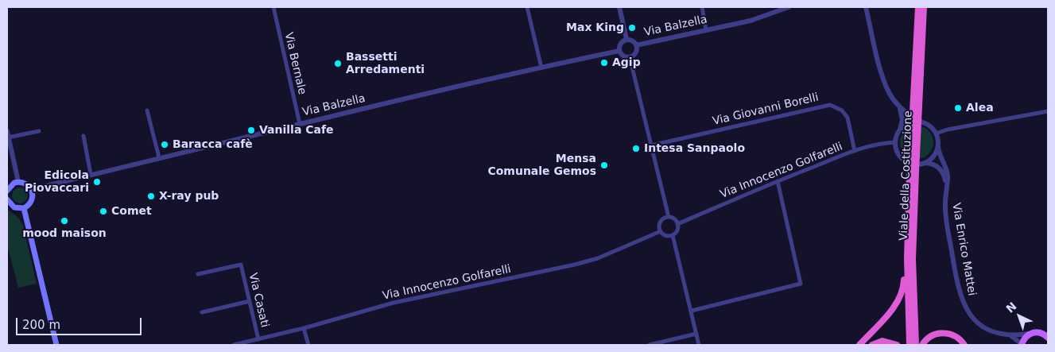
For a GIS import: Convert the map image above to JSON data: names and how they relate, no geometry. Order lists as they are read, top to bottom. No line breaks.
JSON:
{"streets":{"highway":["Viale della Costituzione"],"street":["Via Balzella","Via Bernale","Via Giovanni Borelli","Via Innocenzo Golfarelli","Via Enrico Mattei","Via Casati"]},"crossings":[["Via Balzella","Via Bernale"],["Via Giovanni Borelli","Via Innocenzo Golfarelli"],["Via Innocenzo Golfarelli","Via Enrico Mattei"],["Via Innocenzo Golfarelli","Via Casati"]],"places":["Max King","Agip","Bassetti Arredamenti","Alea","Vanilla Cafe","Baracca cafè","Intesa Sanpaolo","Mensa Comunale Gemos","Edicola Piovaccari","X-ray pub","Comet","mood maison"],"scale_bar":"200 m","north":"top left"}
